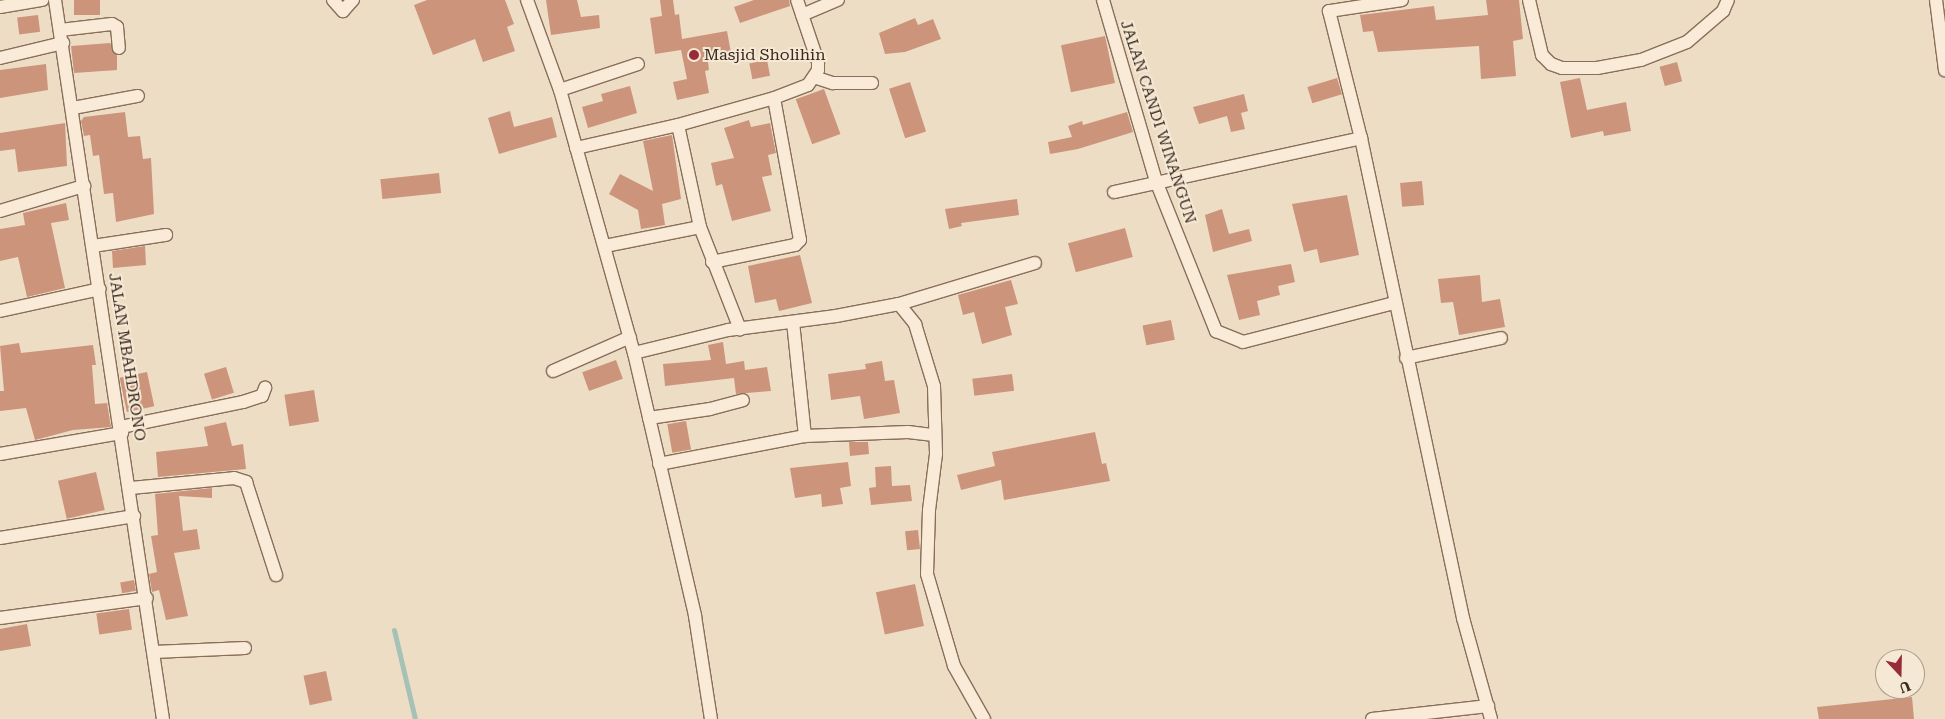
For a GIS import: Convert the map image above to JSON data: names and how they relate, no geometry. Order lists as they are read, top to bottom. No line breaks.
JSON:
{"streets":{"street":["JALAN CANDI WINANGUN","JALAN MBAHDRONO"]},"places":["Masjid Sholihin"],"north":"bottom"}
